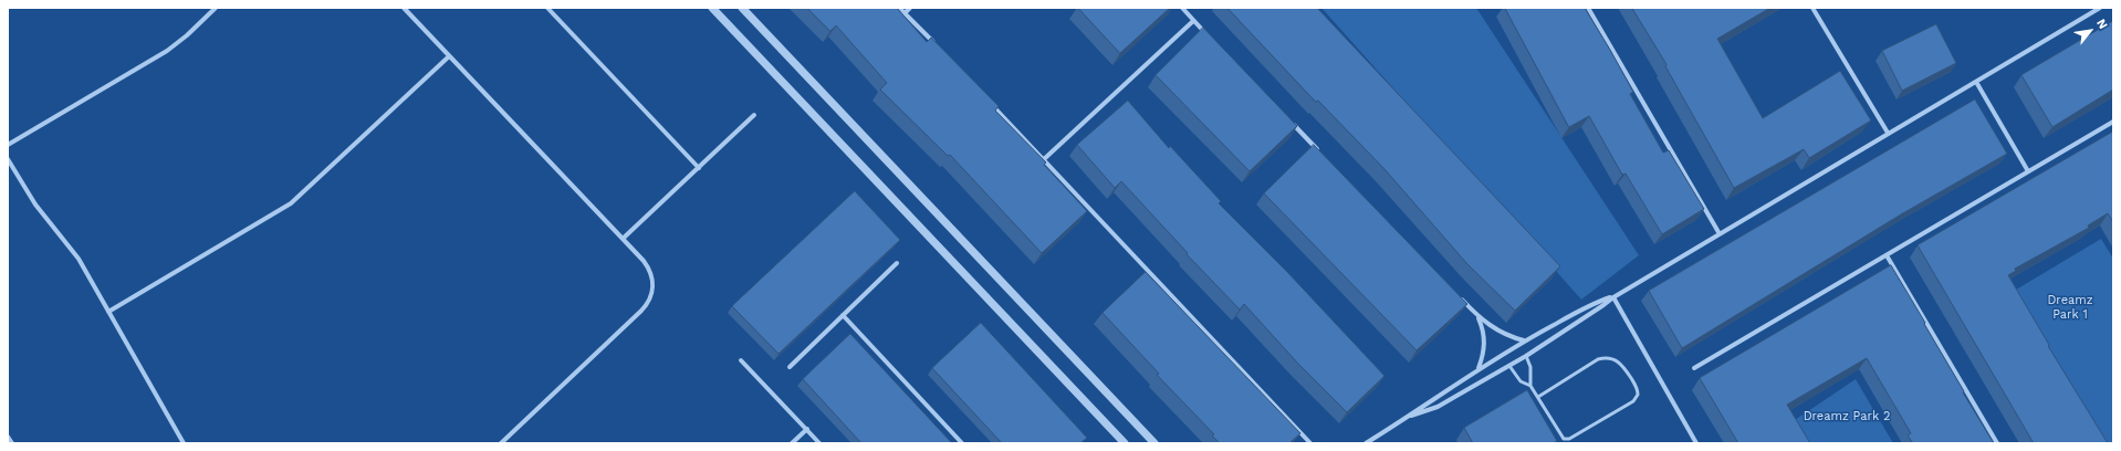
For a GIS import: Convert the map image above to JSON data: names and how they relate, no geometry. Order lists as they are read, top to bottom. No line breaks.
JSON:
{"parks":["Dreamz Park 1","Dreamz Park 2"],"north":"top right"}
